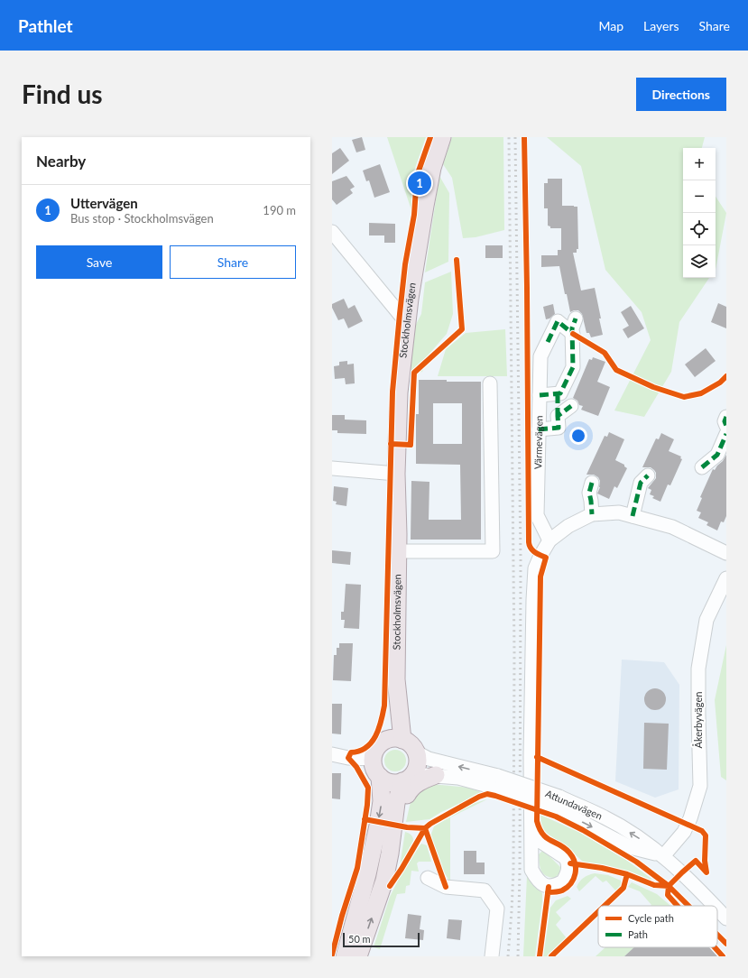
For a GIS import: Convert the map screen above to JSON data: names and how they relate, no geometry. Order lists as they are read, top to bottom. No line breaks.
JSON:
{"streets":{"main road":["Stockholmsvägen"],"street":["Värmevägen","Åkerbyvägen","Attundavägen"]},"crossings":[["Stockholmsvägen","Attundavägen"],["Åkerbyvägen","Attundavägen"]],"legend":["Cycle path","Path"],"scale_bar":"50 m","page":{"header":"Pathlet","nav":["Map","Layers","Share"],"buttons":["Directions",["Save","Share"]],"title":"Find us","heading":"Nearby","map_buttons":["+","−"],"pins":"1","list":[{"mark":"1","name":"Uttervägen","note":"Bus stop · Stockholmsvägen","value":"190 m"}],"scale":"50 m"}}
